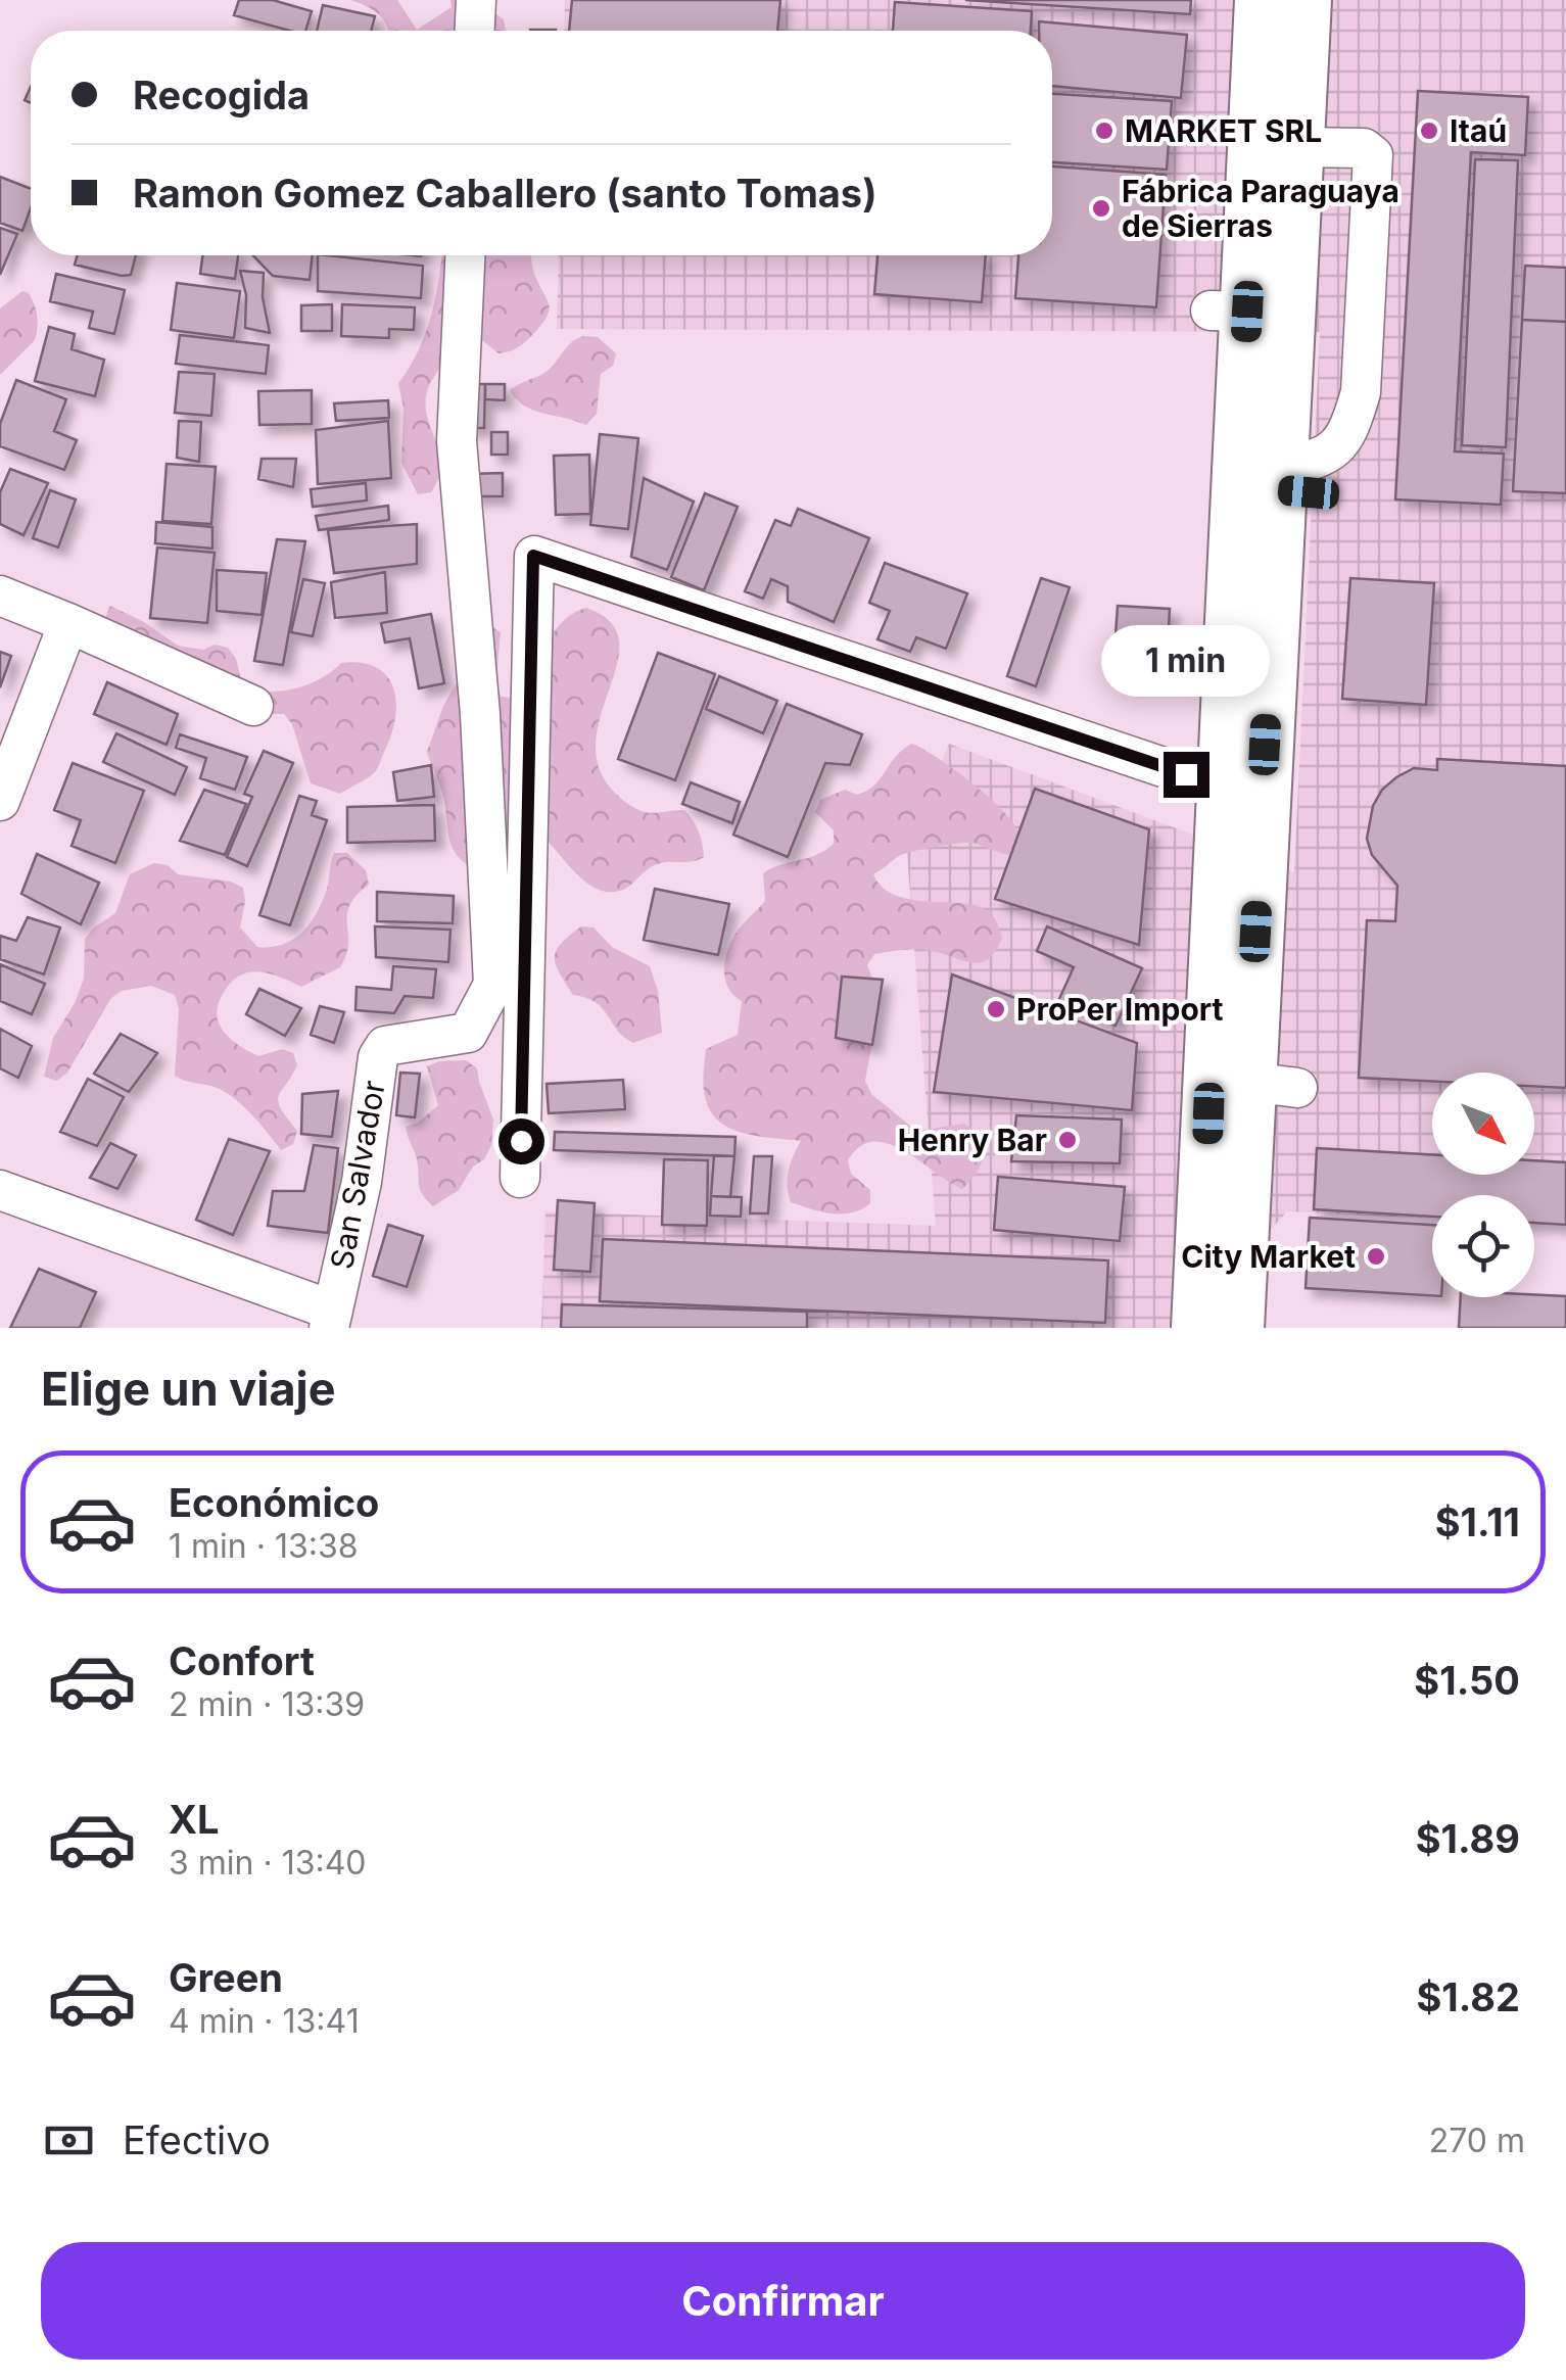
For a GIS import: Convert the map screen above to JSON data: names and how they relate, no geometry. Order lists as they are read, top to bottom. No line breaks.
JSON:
{"streets":{"street":["San Salvador"]},"places":["MARKET SRL","Itaú","Fábrica Paraguaya de Sierras","ProPer Import","Henry Bar","City Market"],"north":"bottom right","page":{"banner":["Recogida","Ramon Gomez Caballero (santo Tomas)"],"bubble":"1 min","heading":"Elige un viaje","list":[{"name":"Económico","note":"1 min · 13:38","value":"$1.11"},{"name":"Confort","note":"2 min · 13:39","value":"$1.50"},{"name":"XL","note":"3 min · 13:40","value":"$1.89"},{"name":"Green","note":"4 min · 13:41","value":"$1.82"}],"pay":["Efectivo","270 m"],"buttons":"Confirmar"}}
